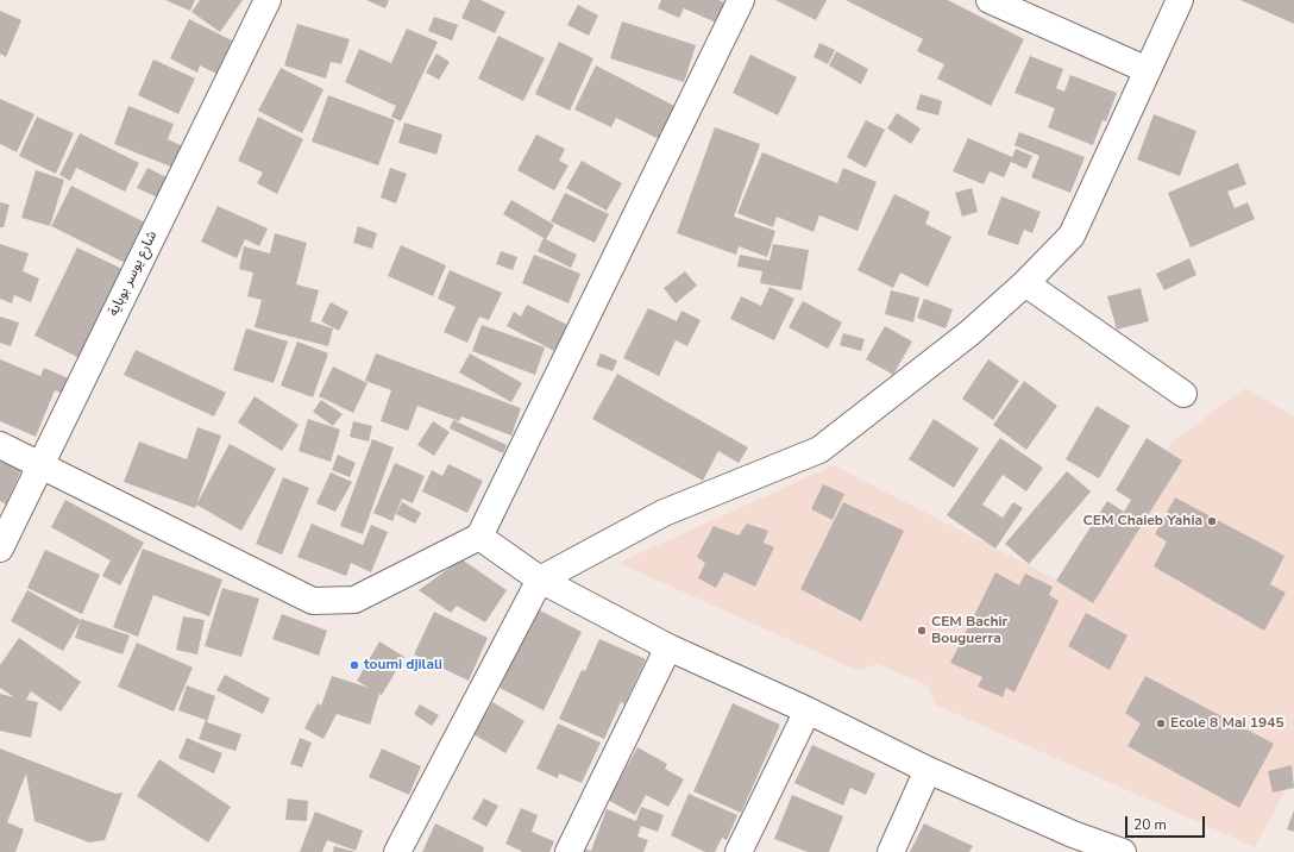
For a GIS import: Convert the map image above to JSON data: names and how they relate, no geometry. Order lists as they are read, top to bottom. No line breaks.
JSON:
{"streets":{"street":["شارع يوسر بوباية"]},"places":["CEM Chaieb Yahia","CEM Bachir Bouguerra","toumi djilali","Ecole 8 Mai 1945"],"scale_bar":"20 m"}
